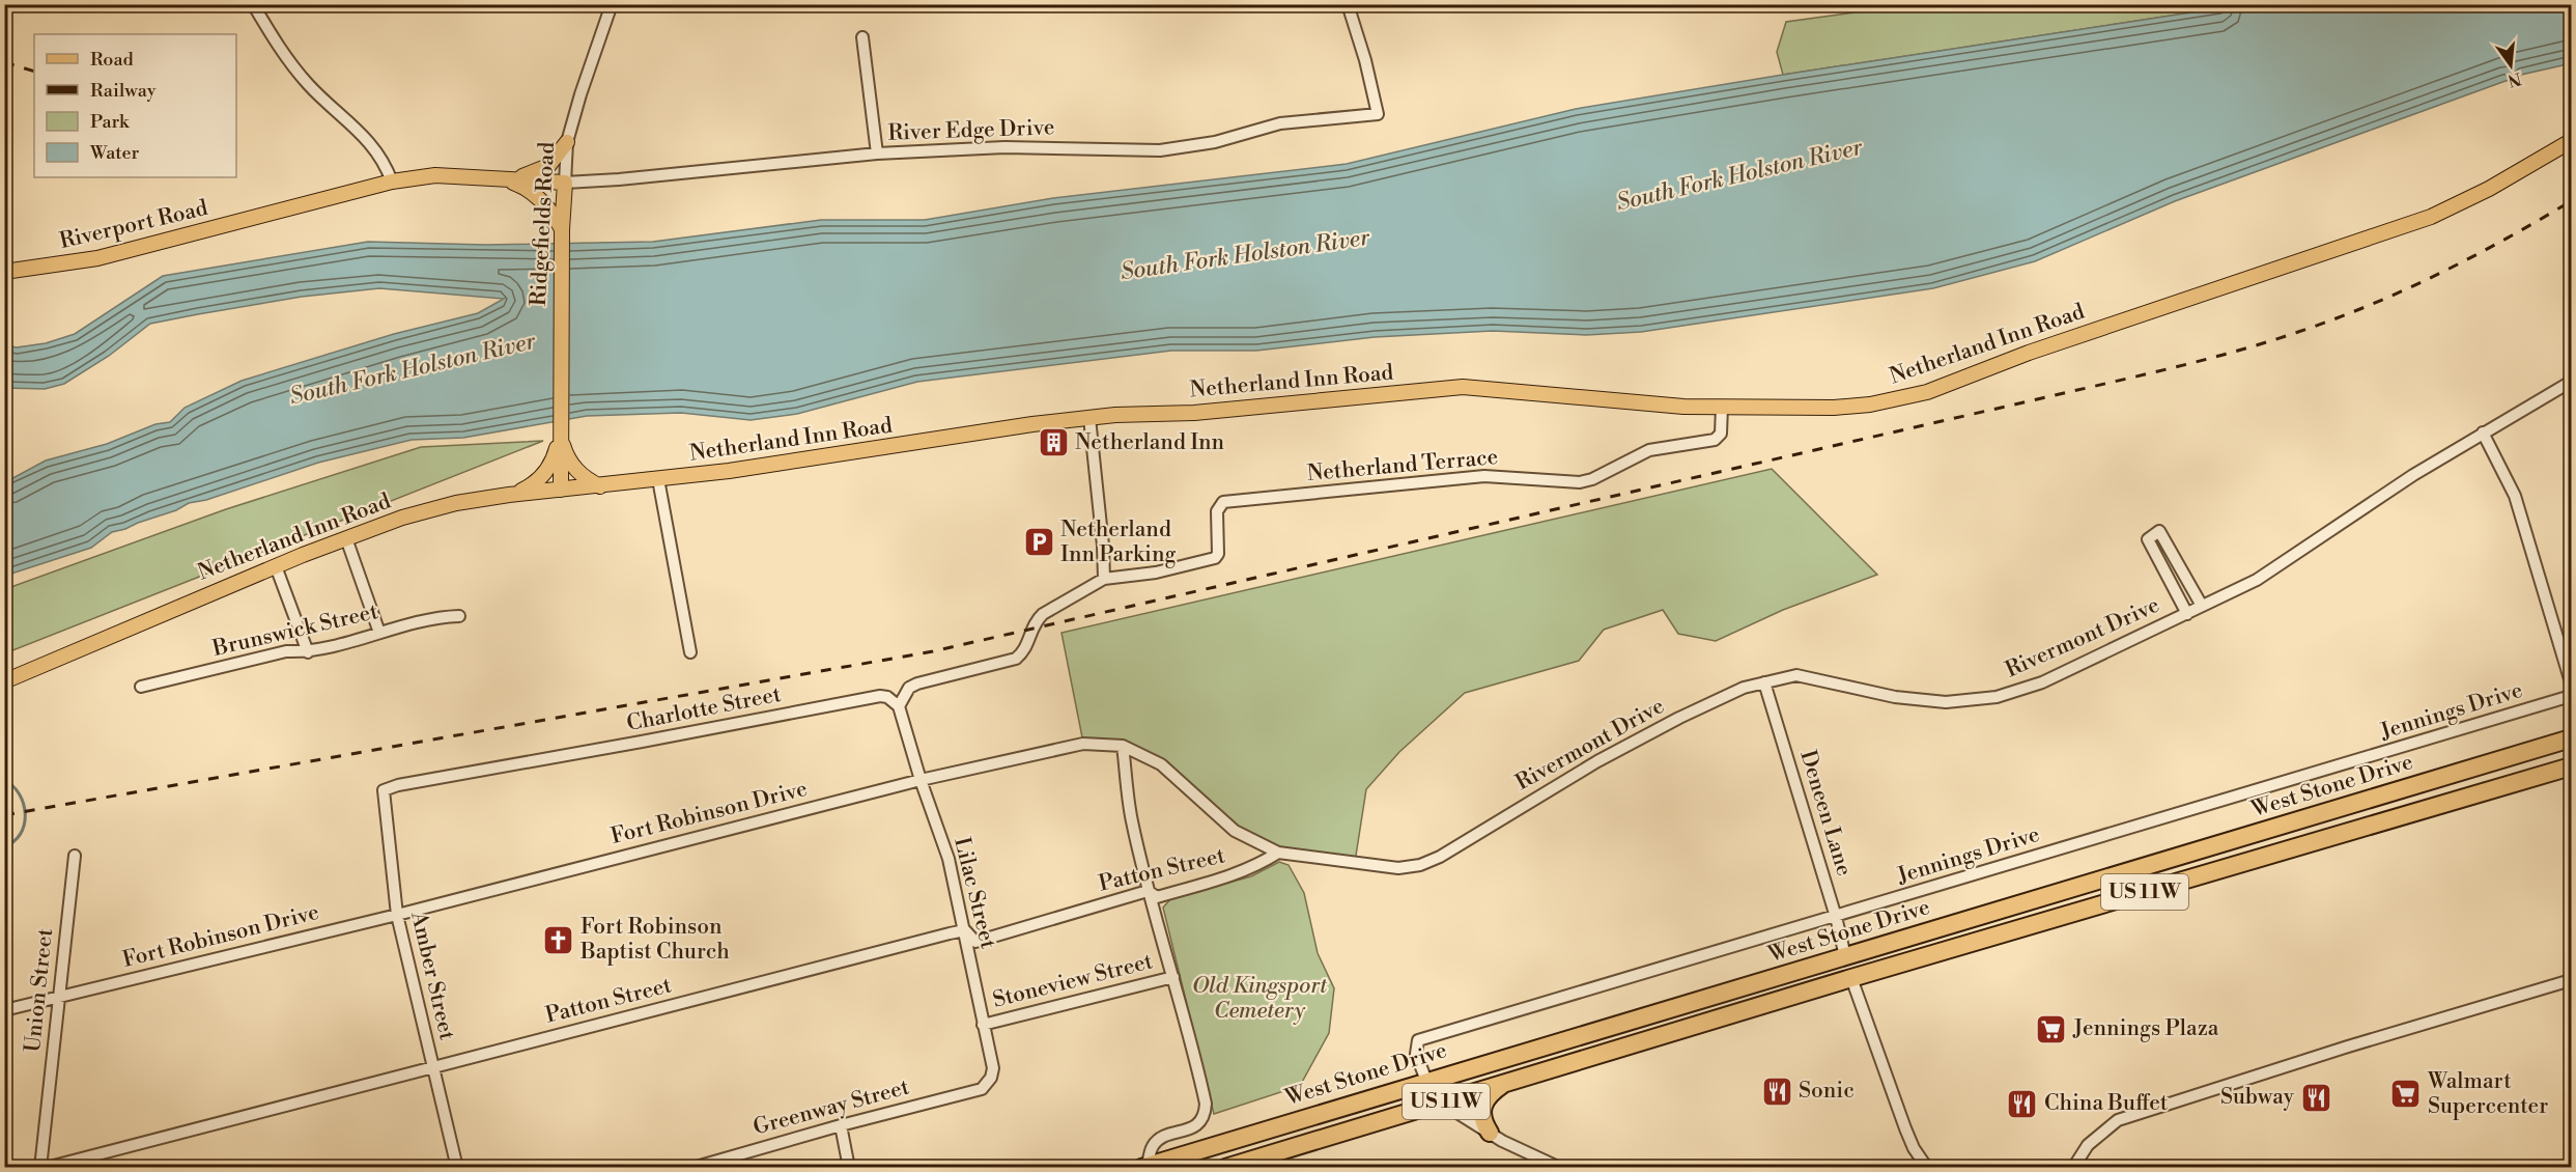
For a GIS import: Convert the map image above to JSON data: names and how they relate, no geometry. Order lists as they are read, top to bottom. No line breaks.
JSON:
{"streets":{"highway":["West Stone Drive","US 11W"],"main road":["Ridgefields Road","Riverport Road","Netherland Inn Road"],"street":["River Edge Drive","Netherland Terrace","Brunswick Street","Rivermont Drive","Charlotte Street","Jennings Drive","Fort Robinson Drive","Deneen Lane","Patton Street","Lilac Street","Amber Street","Stoneview Street","Union Street","Greenway Street"]},"crossings":[["River Edge Drive","Ridgefields Road"],["River Edge Drive","Riverport Road"],["Ridgefields Road","Riverport Road"],["Ridgefields Road","Netherland Inn Road"],["Netherland Inn Road","Netherland Terrace"],["Rivermont Drive","Fort Robinson Drive"],["Rivermont Drive","Deneen Lane"],["Charlotte Street","Lilac Street"],["Charlotte Street","Amber Street"],["Jennings Drive","West Stone Drive"],["Jennings Drive","Deneen Lane"],["West Stone Drive","Deneen Lane"],["Fort Robinson Drive","Patton Street"],["Fort Robinson Drive","Lilac Street"],["Fort Robinson Drive","Amber Street"],["Fort Robinson Drive","Union Street"],["Patton Street","Lilac Street"],["Patton Street","Amber Street"],["Lilac Street","Stoneview Street"],["Lilac Street","Greenway Street"]],"water":["South Fork Holston River"],"parks":["Old Kingsport Cemetery"],"places":{"building":["Netherland Inn"],"parking":["Netherland Inn Parking"],"church":["Fort Robinson Baptist Church"],"supermarket":["Jennings Plaza","Walmart Supercenter"],"restaurant":["Sonic","Subway","China Buffet"]},"legend":["Road","Railway","Park","Water"],"north":"bottom"}
